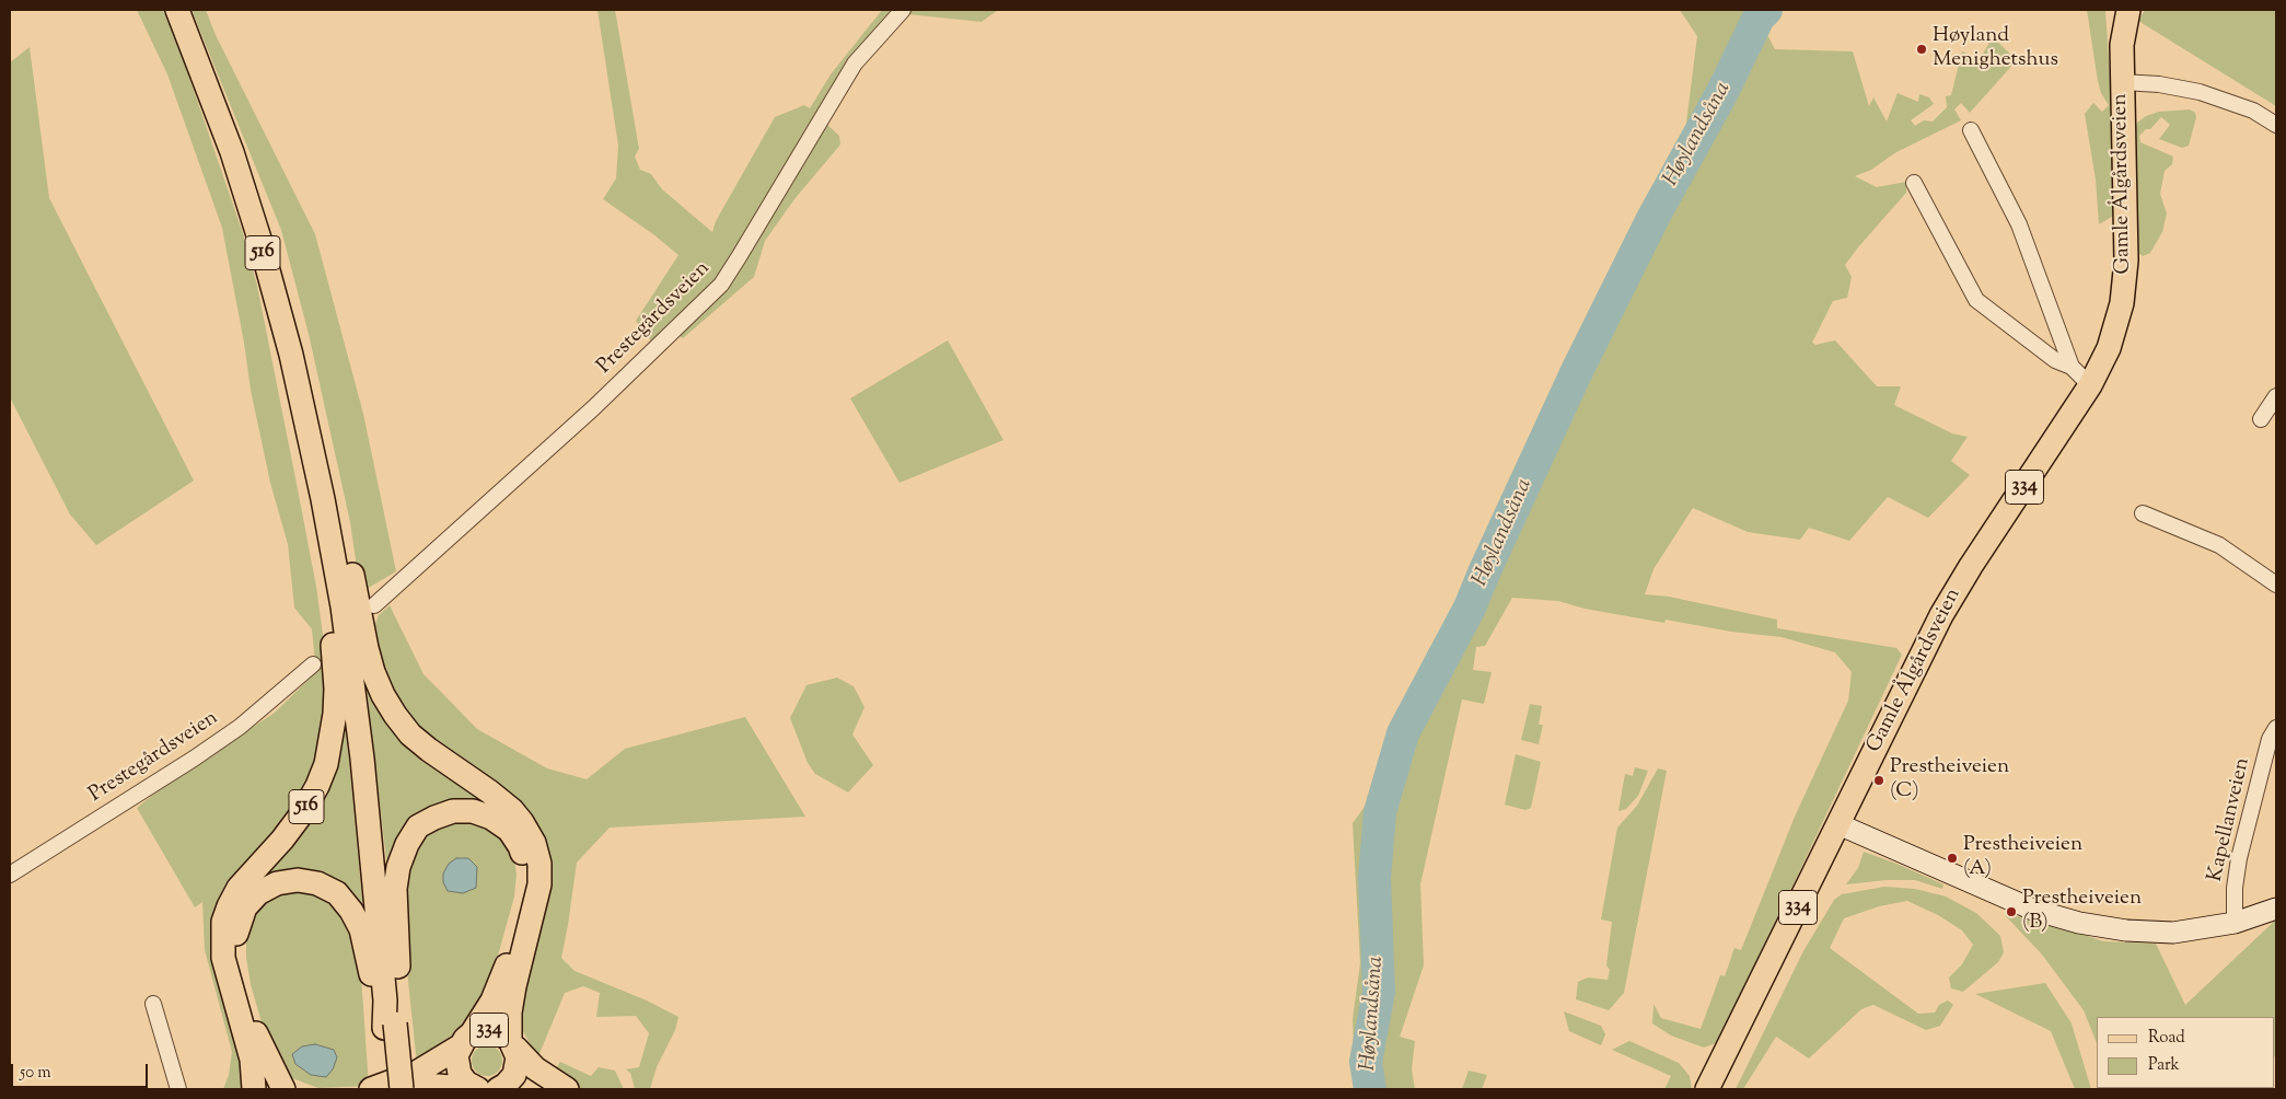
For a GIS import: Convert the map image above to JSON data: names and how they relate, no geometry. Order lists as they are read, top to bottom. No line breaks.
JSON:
{"streets":{"main road":["Gamle Ålgårdsveien","516","334"],"street":["Prestegårdsveien","Kapellanveien"]},"crossings":[["516","334"]],"water":["Høylandsåna"],"places":["Høyland Menighetshus","Prestheiveien (C)","Prestheiveien (A)","Prestheiveien (B)"],"legend":["Road","Park"],"scale_bar":"50 m"}
